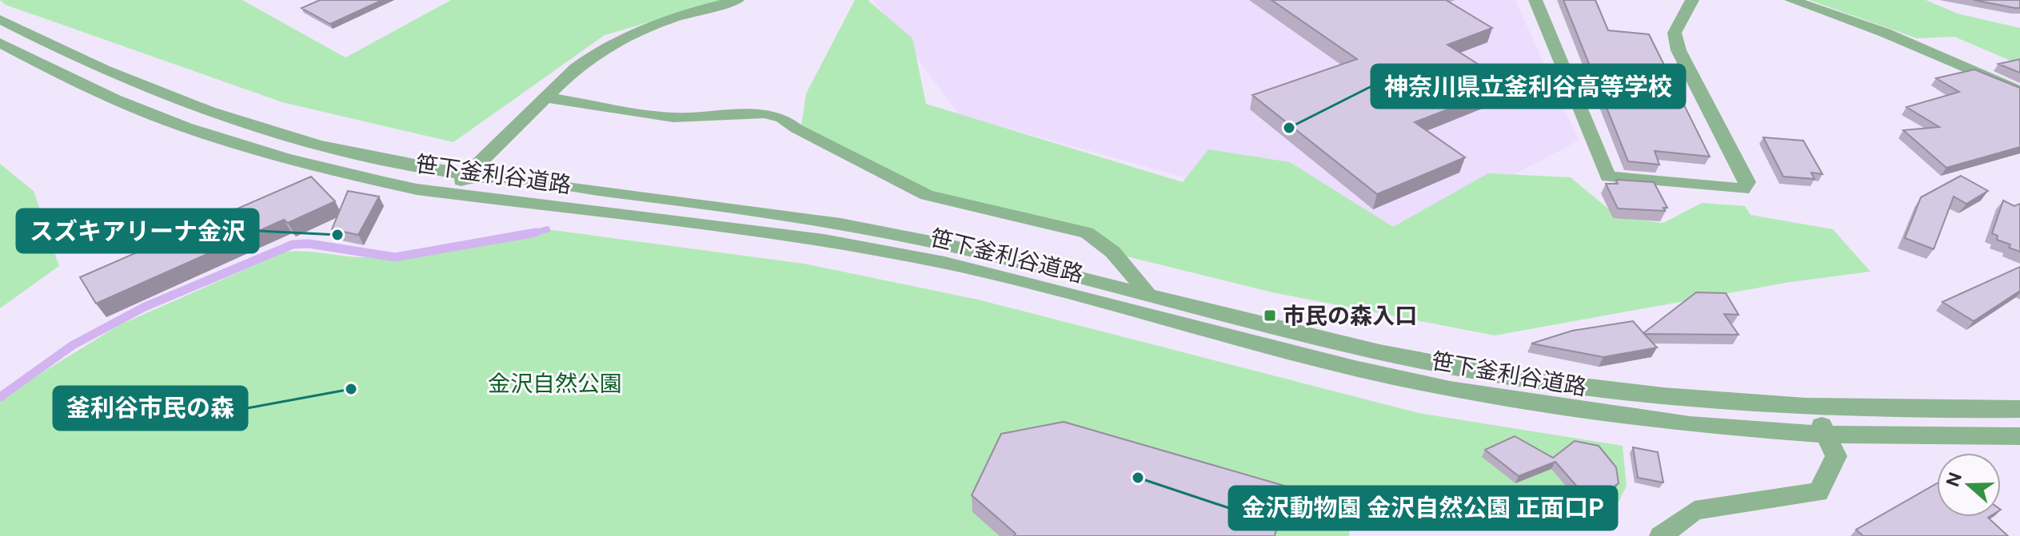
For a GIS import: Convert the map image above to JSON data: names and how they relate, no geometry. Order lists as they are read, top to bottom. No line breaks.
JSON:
{"streets":{"street":["笹下釜利谷道路"]},"parks":["金沢自然公園"],"places":{"other":["神奈川県立釜利谷高等学校","スズキアリーナ金沢","釜利谷市民の森","金沢動物園 金沢自然公園 正面口P"],"transit":["市民の森入口"]},"north":"left"}
